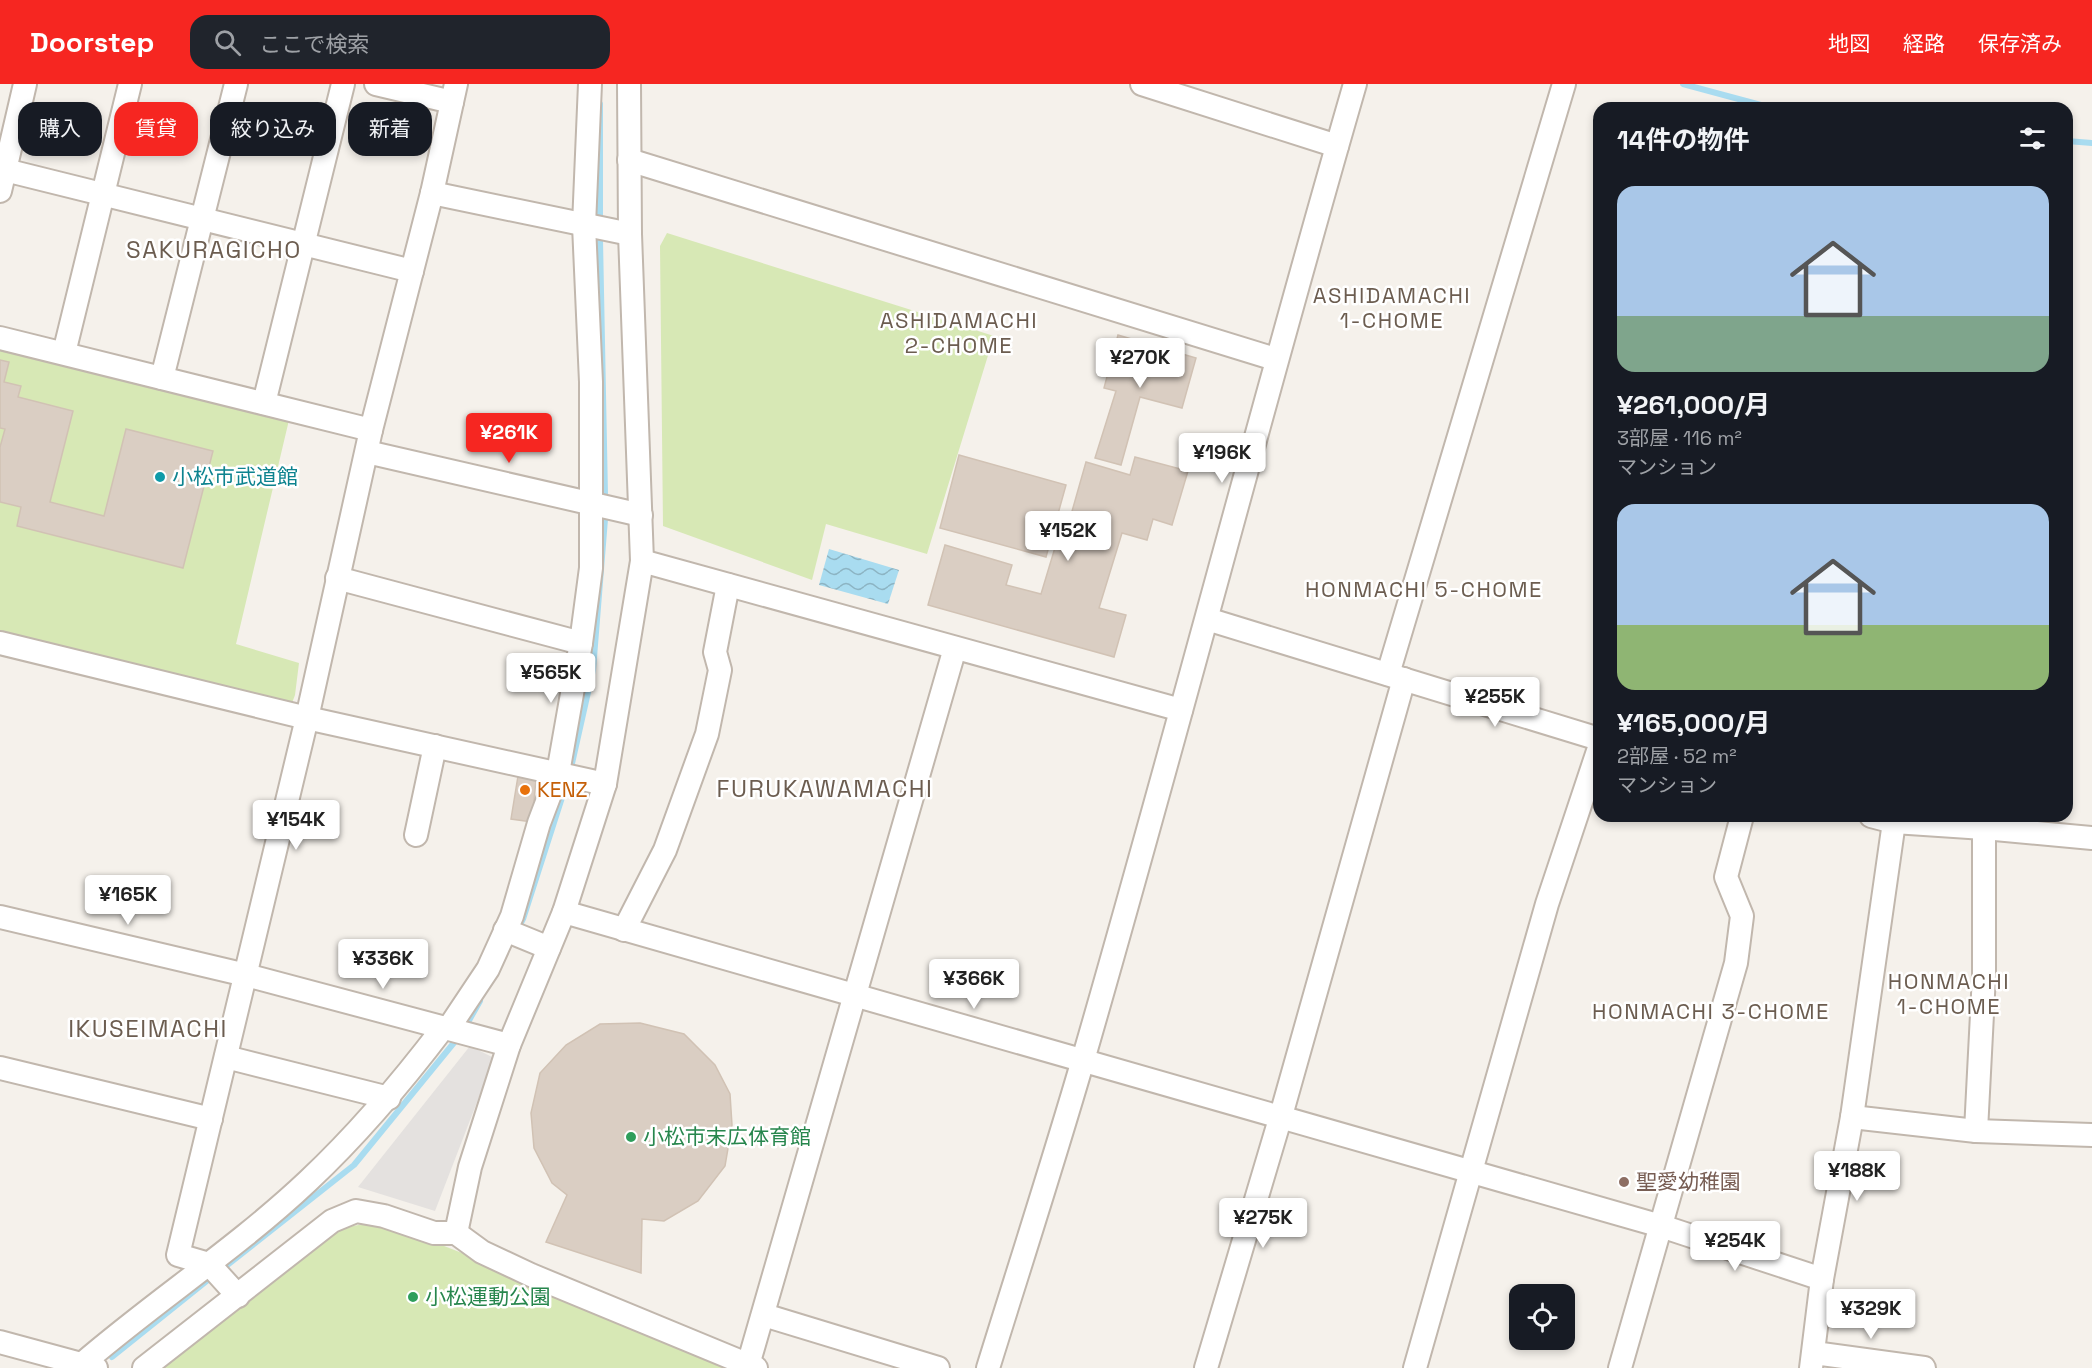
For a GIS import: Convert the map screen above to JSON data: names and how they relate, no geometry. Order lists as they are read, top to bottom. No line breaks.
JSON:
{"districts":["SAKURAGICHO","ASHIDAMACHI 1-CHOME","ASHIDAMACHI 2-CHOME","HONMACHI 5-CHOME","FURUKAWAMACHI","HONMACHI 1-CHOME","HONMACHI 3-CHOME","IKUSEIMACHI"],"places":["小松市武道館","KENZ","小松市末広体育館","聖愛幼稚園","小松運動公園"],"page":{"header":"Doorstep","search":"ここで検索","nav":["地図","経路","保存済み"],"chip":["購入","賃貸","絞り込み","新着"],"heading":"14件の物件","list":[{"name":"¥261,000/月","note":"3部屋 · 116 m² · マンション"},{"name":"¥165,000/月","note":"2部屋 · 52 m² · マンション"}],"price":["¥270K","¥261K","¥196K","¥152K","¥565K","¥255K","¥154K","¥165K","¥336K","¥366K","¥188K","¥275K","¥254K","¥329K"]}}
